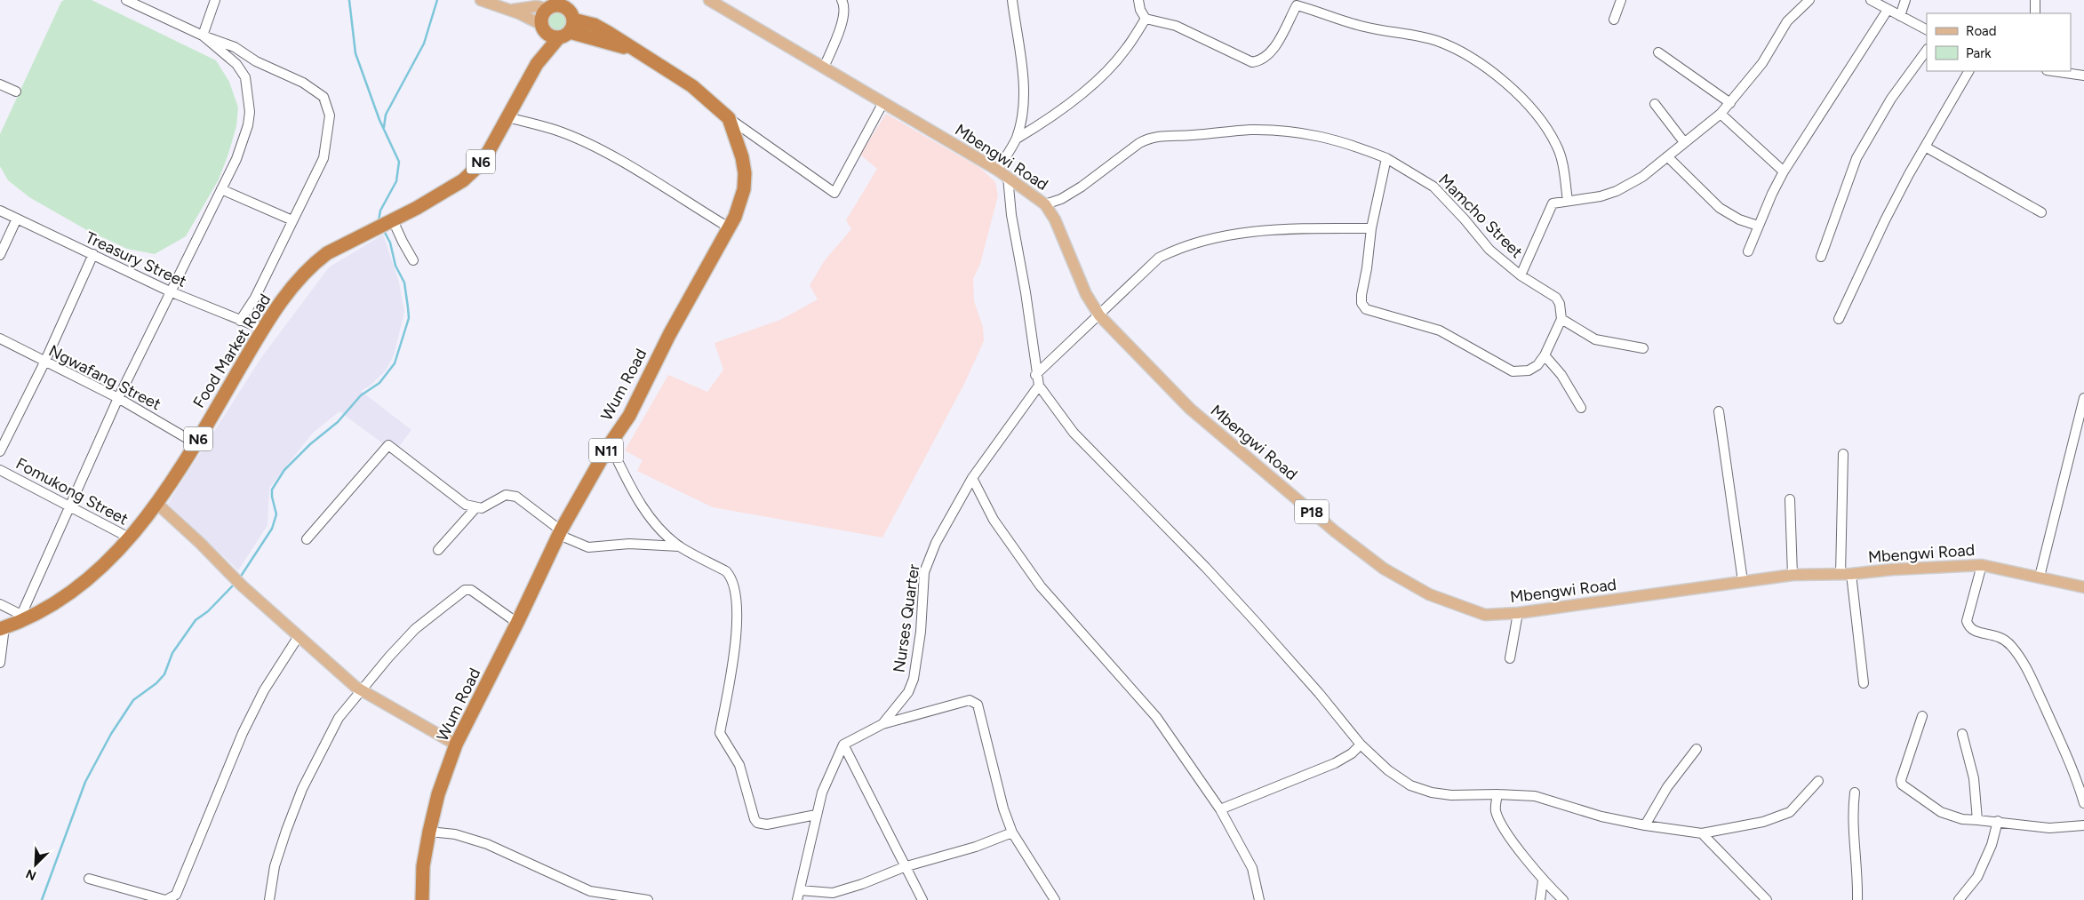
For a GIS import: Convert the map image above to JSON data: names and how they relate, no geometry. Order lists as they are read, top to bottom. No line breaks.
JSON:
{"streets":{"highway":["N6","Food Market Road","Wum Road","N11"],"main road":["Mbengwi Road","P18"],"street":["Mamcho Street","Treasury Street","Ngwafang Street","Fomukong Street","Nurses Quarter"]},"crossings":[["Mbengwi Road","Mamcho Street"],["N6","Food Market Road"],["N6","Wum Road"],["Treasury Street","Food Market Road"],["Food Market Road","Ngwafang Street"],["Food Market Road","Wum Road"],["Food Market Road","Fomukong Street"]],"legend":["Road","Park"],"north":"bottom left"}
